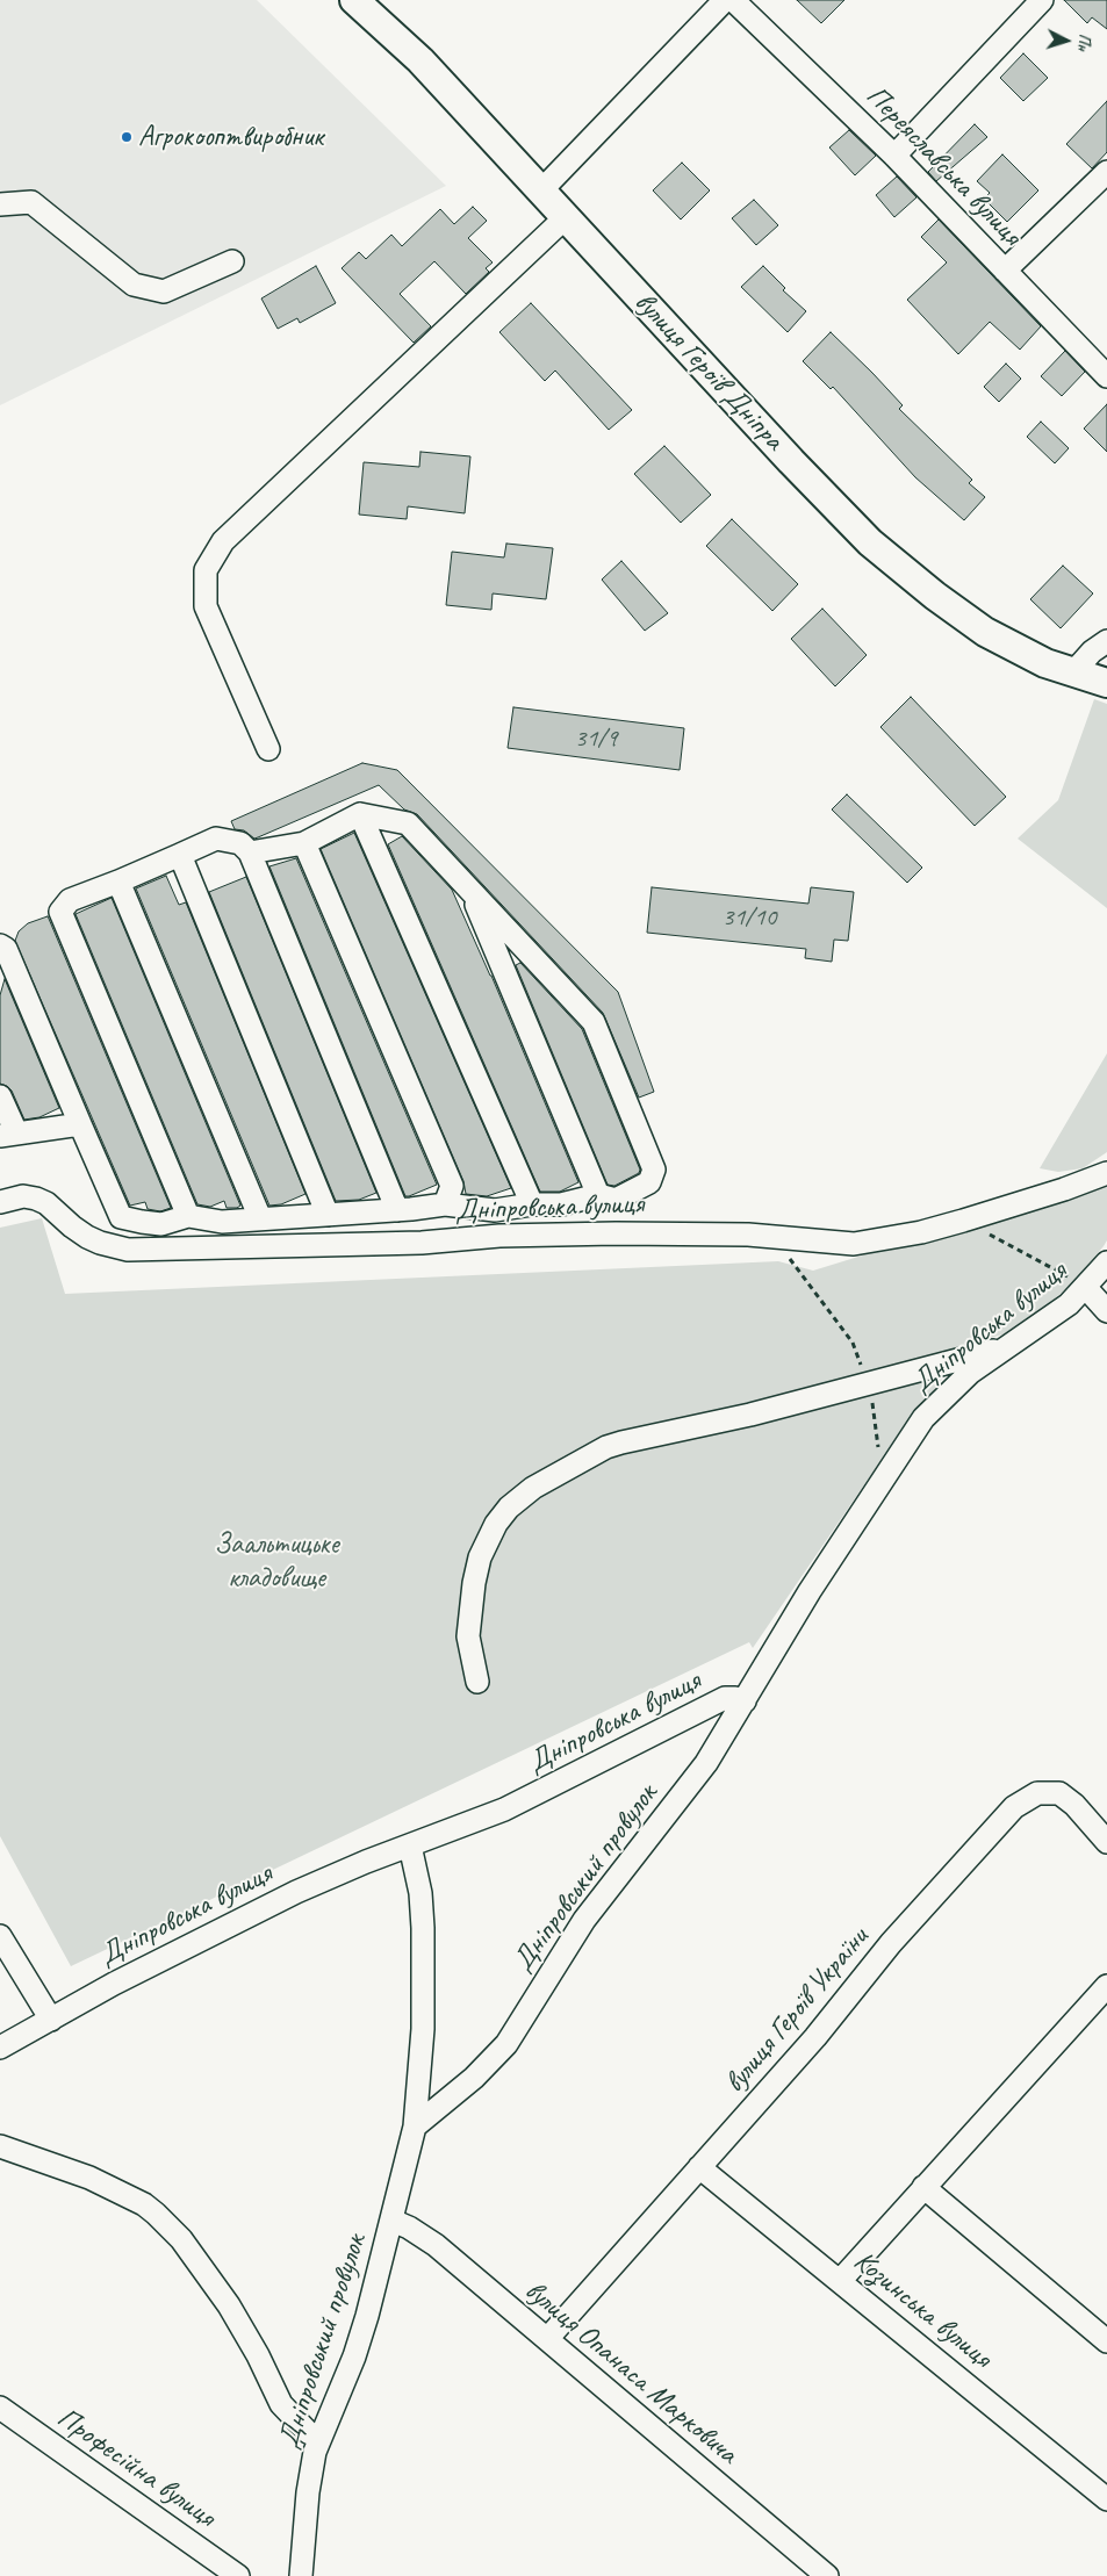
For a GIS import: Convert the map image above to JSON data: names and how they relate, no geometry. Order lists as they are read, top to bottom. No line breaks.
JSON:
{"streets":{"main road":["вулиця Героїв Дніпра"],"street":["Переяславська вулиця","Дніпровська вулиця","Дніпровський провулок","вулиця Героїв України","Козинська вулиця","вулиця Опанаса Марковича","Професійна вулиця"]},"crossings":[["Дніпровська вулиця","Дніпровський провулок"],["Дніпровський провулок","вулиця Опанаса Марковича"],["вулиця Героїв України","Козинська вулиця"],["вулиця Героїв України","вулиця Опанаса Марковича"]],"parks":["Заальтицьке кладовище"],"places":["Агрокооптвиробник"],"house_numbers":["31/9","31/10"],"north":"right"}
